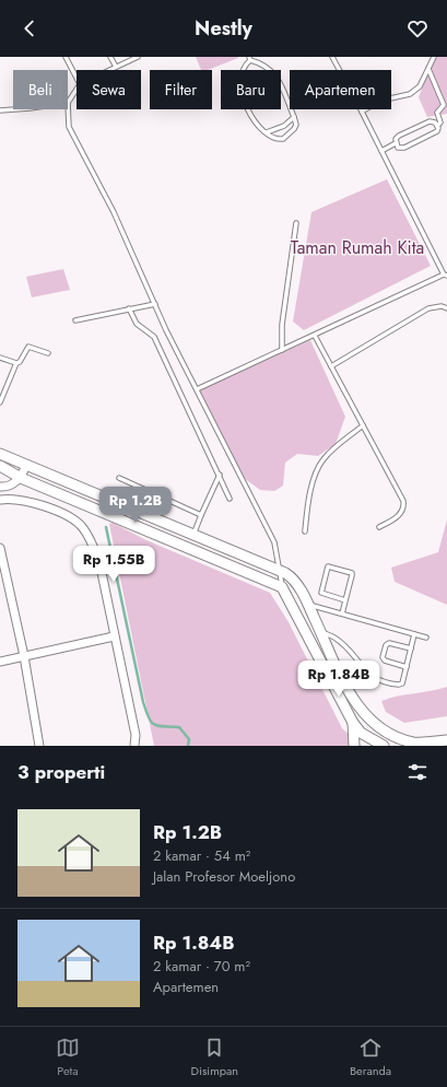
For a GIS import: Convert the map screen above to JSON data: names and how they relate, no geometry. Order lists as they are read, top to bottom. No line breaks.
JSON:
{"parks":["Taman Rumah Kita"],"page":{"header":"Nestly","chip":["Beli","Sewa","Filter","Baru","Apartemen"],"price":["Rp 1.2B","Rp 1.55B","Rp 1.84B"],"heading":"3 properti","list":[{"name":"Rp 1.2B","note":"2 kamar · 54 m² · Jalan Profesor Moeljono"},{"name":"Rp 1.84B","note":"2 kamar · 70 m² · Apartemen"}],"tabs":["Peta","Disimpan","Beranda"]}}
